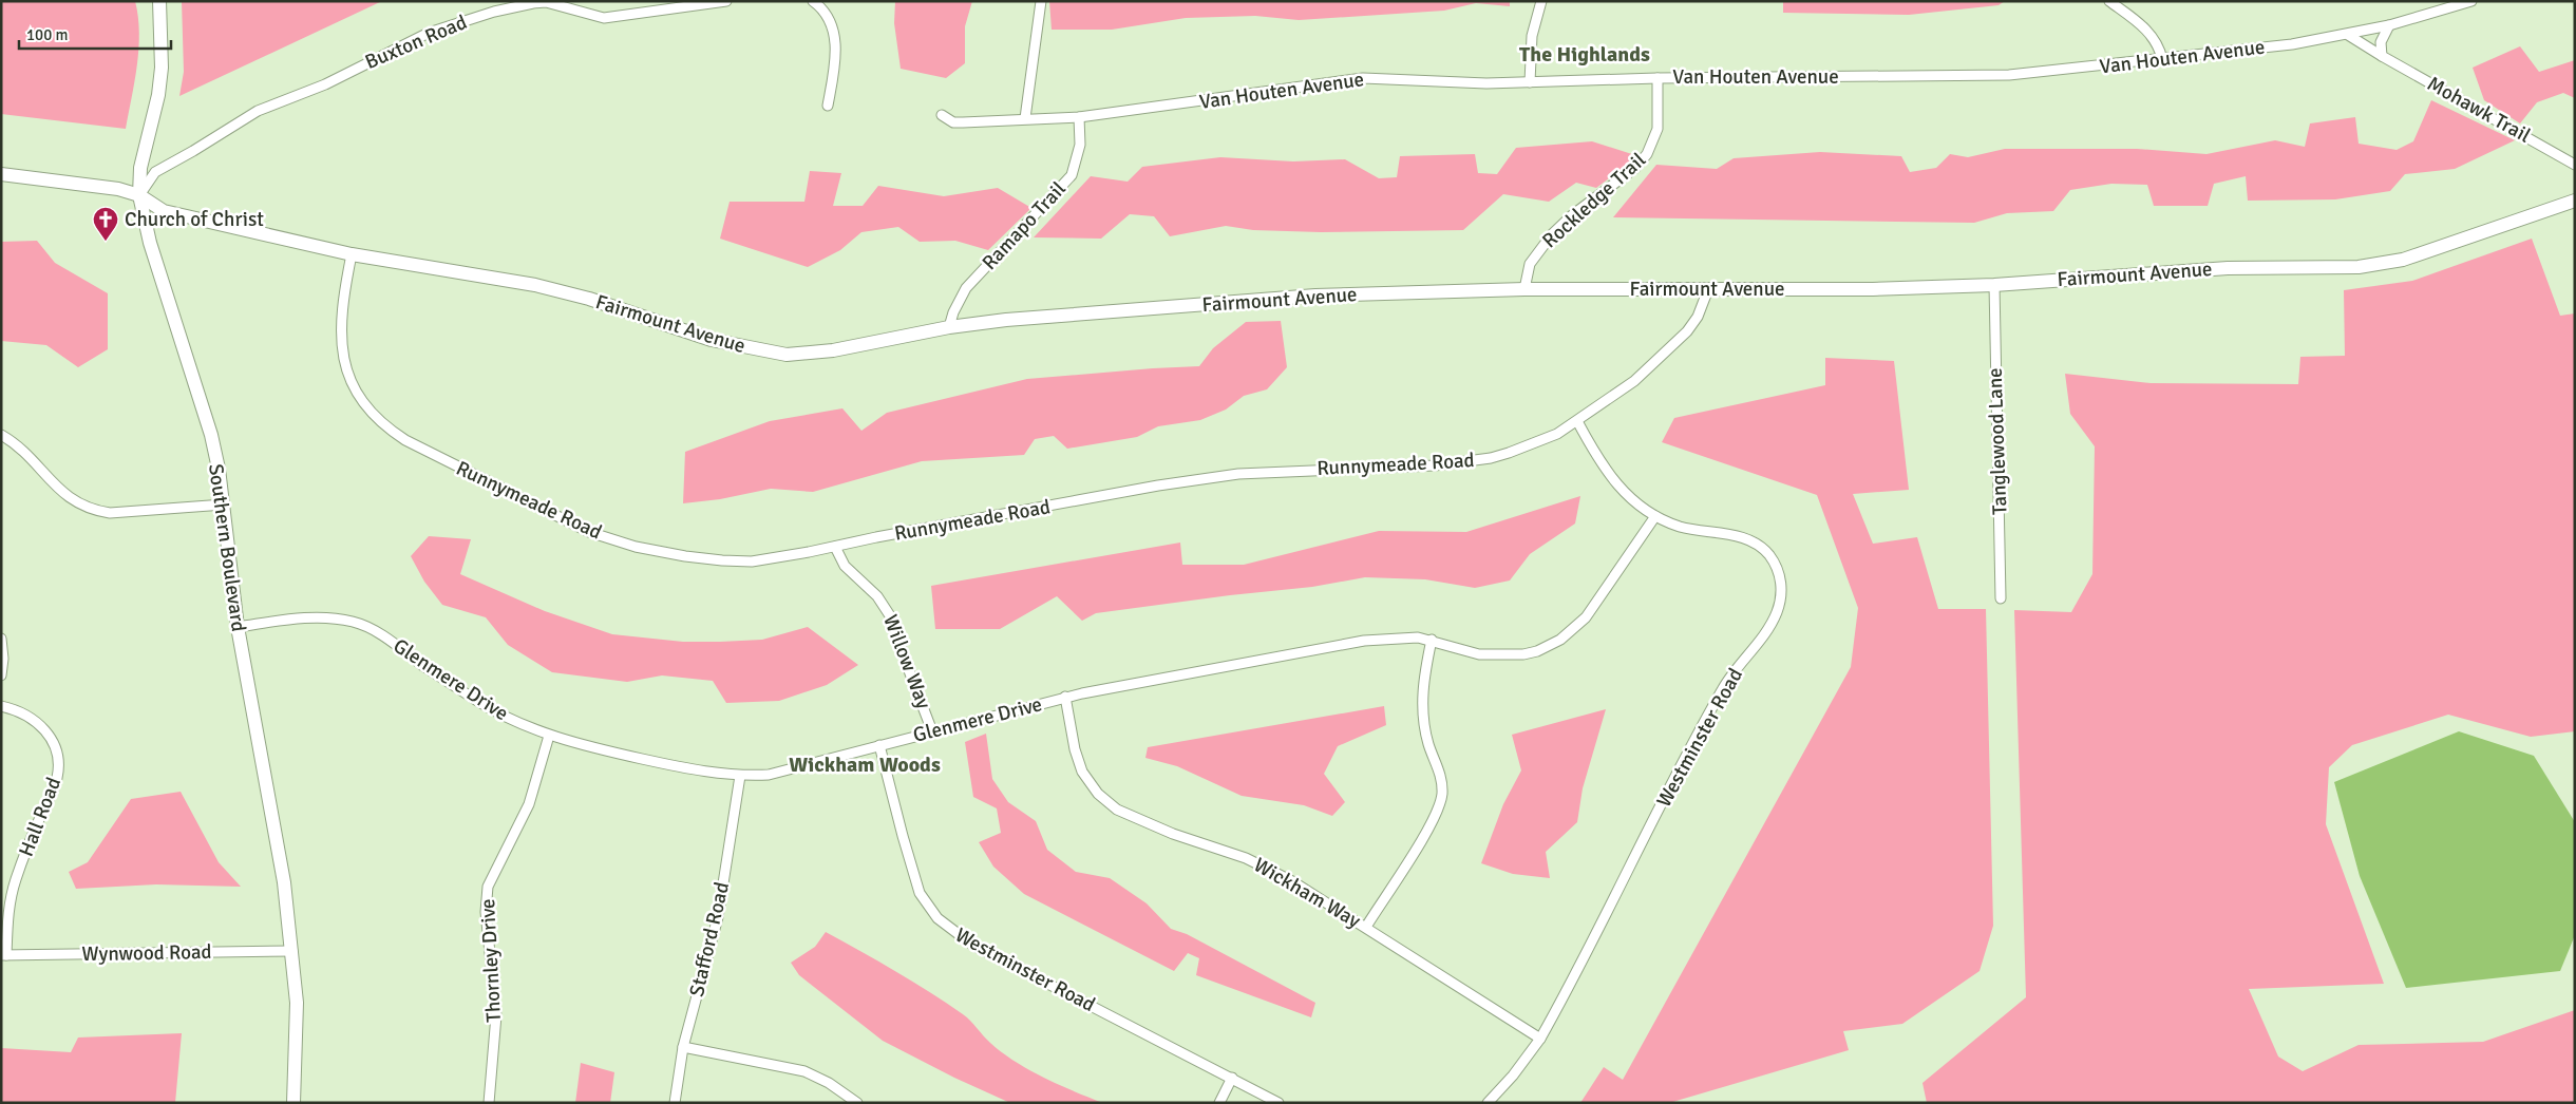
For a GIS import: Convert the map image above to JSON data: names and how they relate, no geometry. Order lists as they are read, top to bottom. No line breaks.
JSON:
{"streets":{"main road":["Fairmount Avenue","Southern Boulevard"],"street":["Buxton Road","Van Houten Avenue","Mohawk Trail","Rockledge Trail","Ramapo Trail","Tanglewood Lane","Runnymeade Road","Willow Way","Glenmere Drive","Westminster Road","Hall Road","Wickham Way","Stafford Road","Wynwood Road","Thornley Drive"]},"crossings":[["Buxton Road","Fairmount Avenue"],["Buxton Road","Southern Boulevard"],["Van Houten Avenue","Mohawk Trail"],["Van Houten Avenue","Rockledge Trail"],["Van Houten Avenue","Ramapo Trail"],["Rockledge Trail","Fairmount Avenue"],["Ramapo Trail","Fairmount Avenue"],["Fairmount Avenue","Tanglewood Lane"],["Fairmount Avenue","Runnymeade Road"],["Fairmount Avenue","Southern Boulevard"],["Runnymeade Road","Willow Way"],["Runnymeade Road","Westminster Road"],["Southern Boulevard","Glenmere Drive"],["Southern Boulevard","Wynwood Road"],["Willow Way","Glenmere Drive"],["Glenmere Drive","Westminster Road"],["Glenmere Drive","Wickham Way"],["Glenmere Drive","Stafford Road"],["Glenmere Drive","Thornley Drive"],["Westminster Road","Wickham Way"],["Hall Road","Wynwood Road"]],"districts":["The Highlands","Wickham Woods"],"places":{"church":["Church of Christ"]},"scale_bar":"100 m"}
